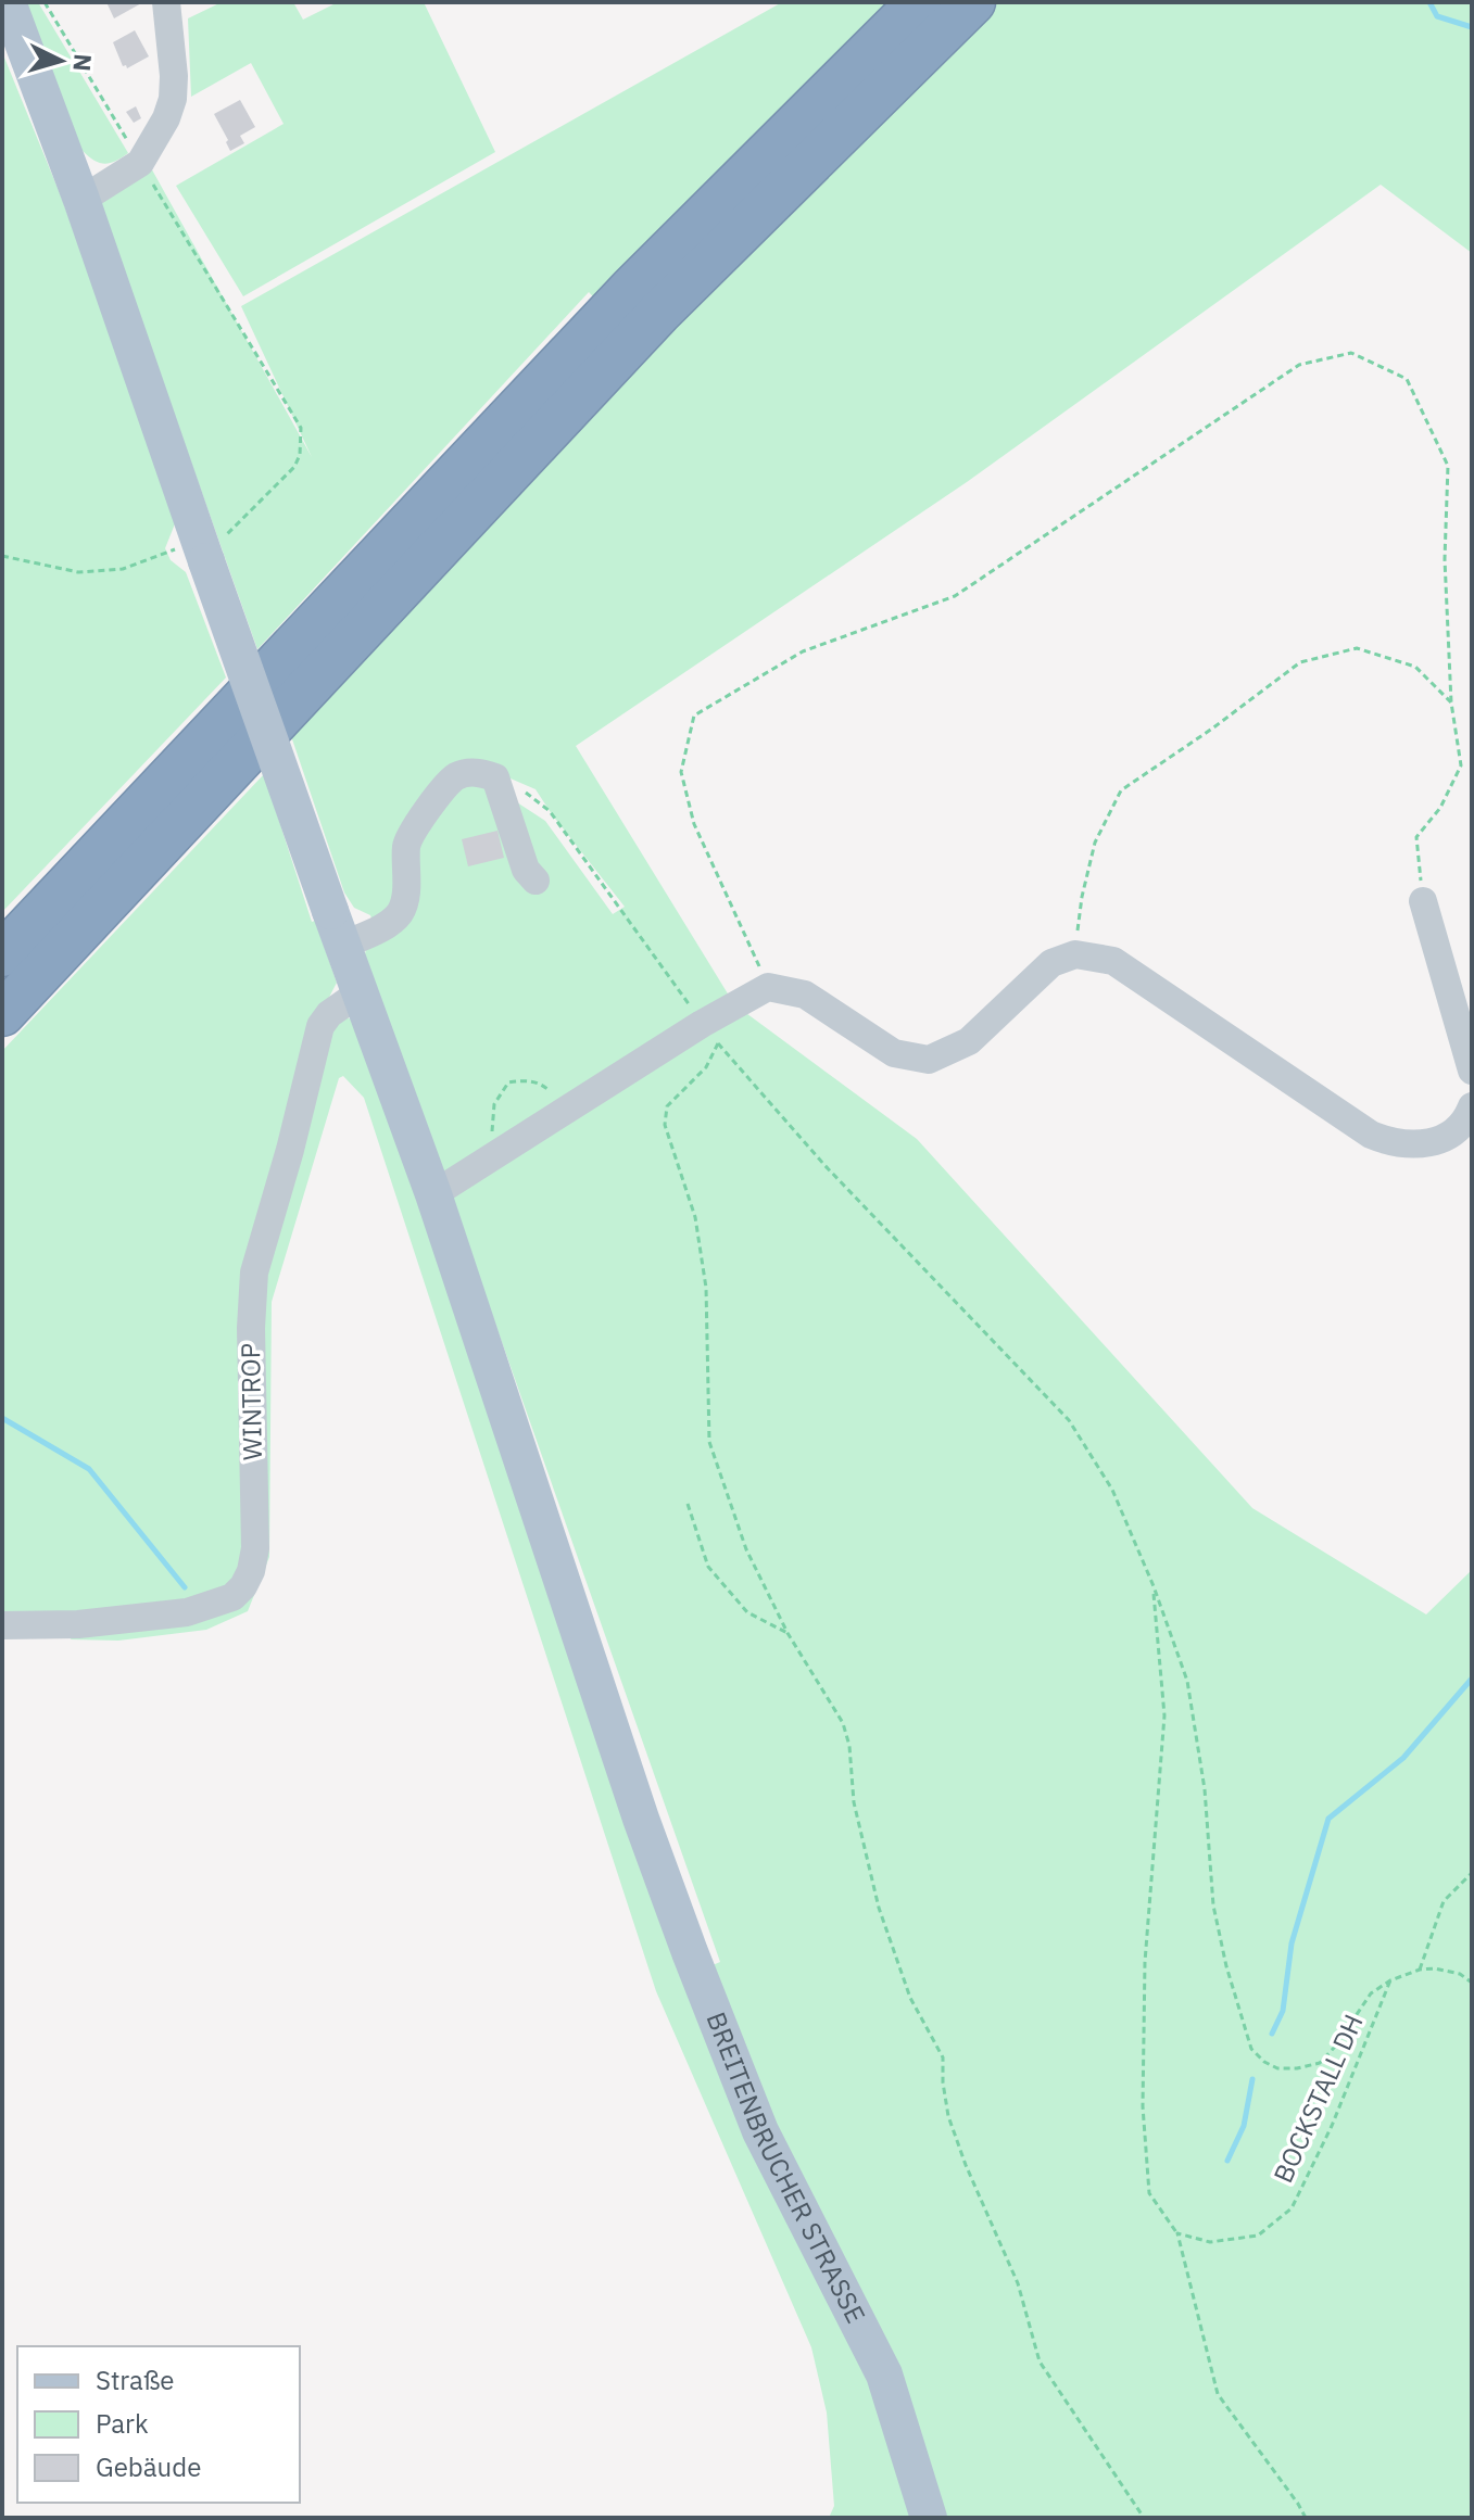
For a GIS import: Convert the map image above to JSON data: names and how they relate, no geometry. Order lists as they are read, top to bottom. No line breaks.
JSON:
{"streets":{"main road":["BREITENBRUCHER STRASSE"],"street":["WINTROP"],"path":["BOCKSTALL DH"]},"crossings":[["WINTROP","BREITENBRUCHER STRASSE"]],"legend":["Straße","Park","Gebäude"],"north":"right"}
